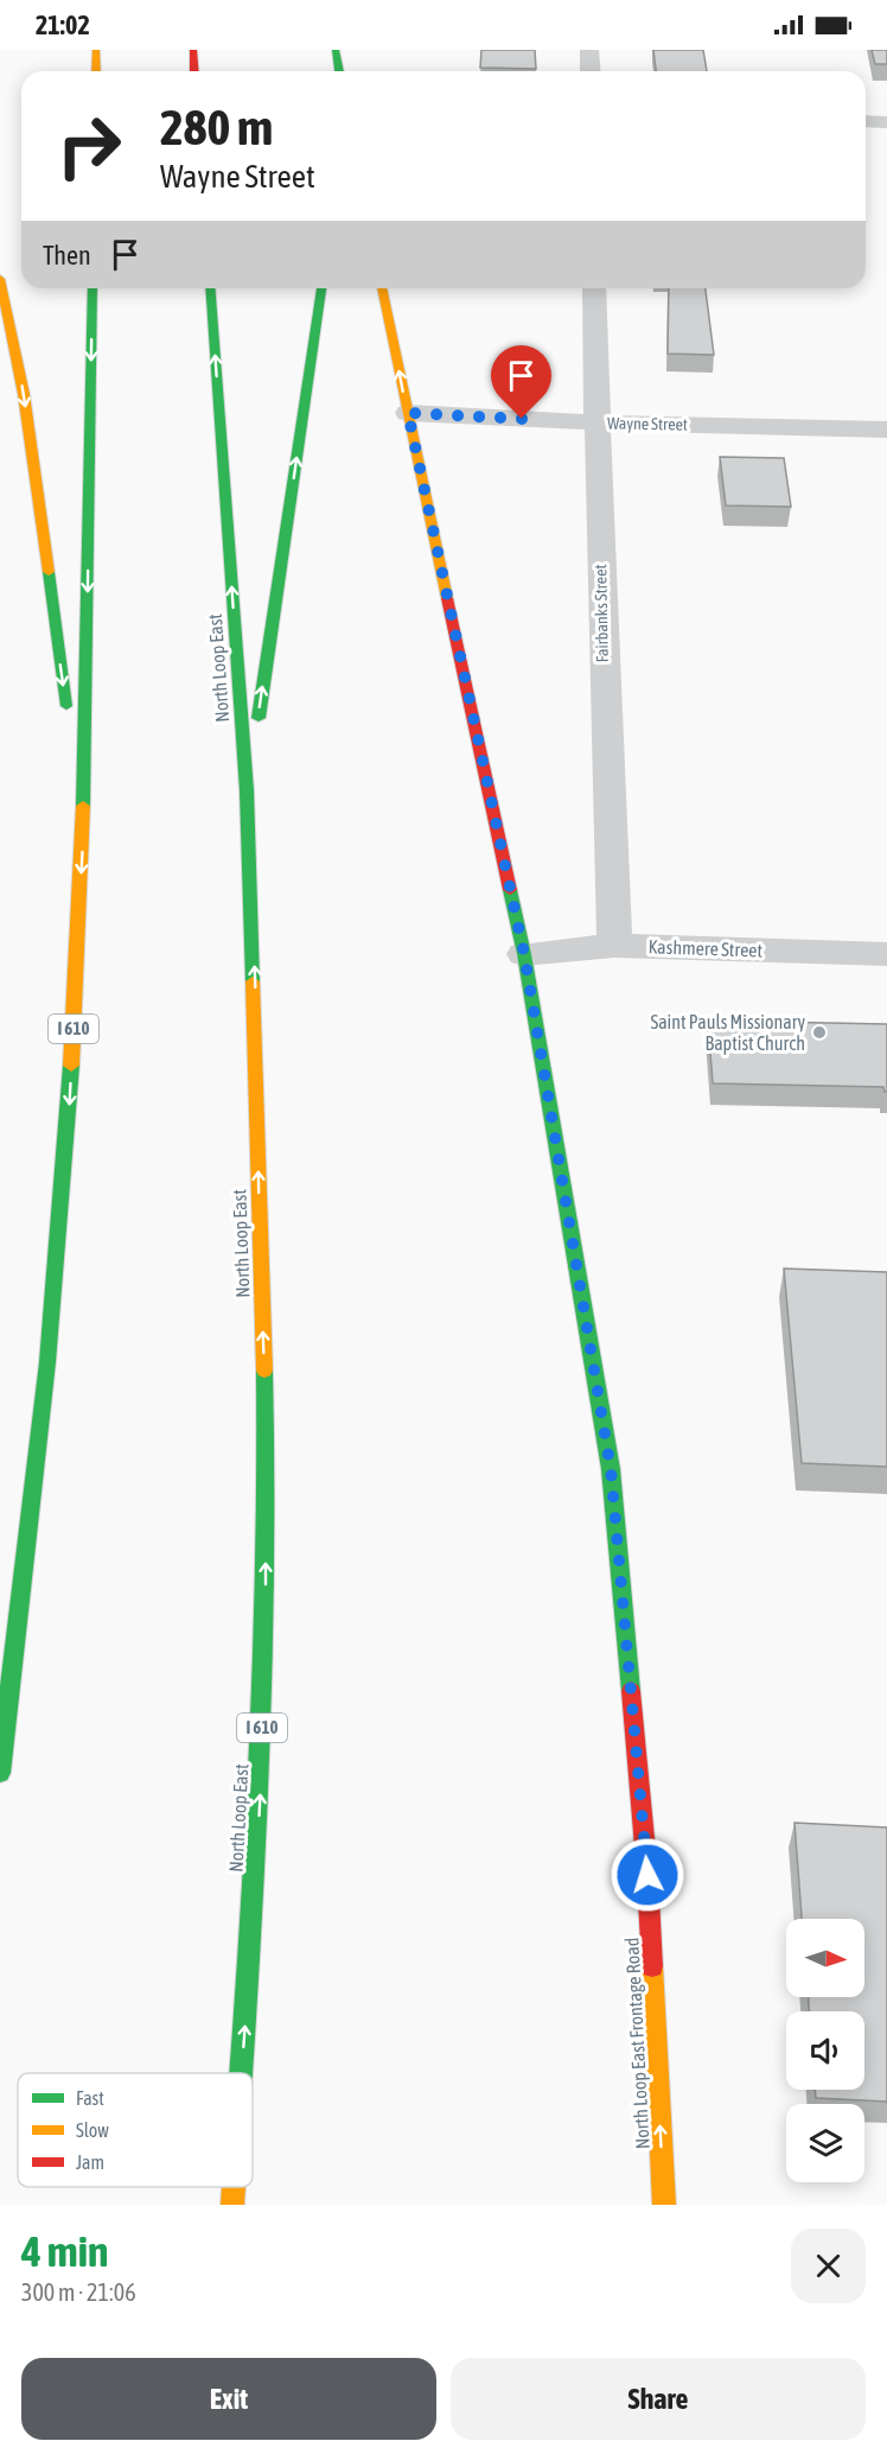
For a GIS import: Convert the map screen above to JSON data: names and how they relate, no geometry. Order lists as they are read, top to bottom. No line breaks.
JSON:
{"streets":{"main road":["North Loop East","I 610","North Loop East Frontage Road"],"street":["Wayne Street","Fairbanks Street","Kashmere Street"]},"crossings":[["Wayne Street","Fairbanks Street"],["Wayne Street","North Loop East Frontage Road"],["Fairbanks Street","Kashmere Street"],["Kashmere Street","North Loop East Frontage Road"]],"one_way":["North Loop East Frontage Road"],"places":["Saint Pauls Missionary Baptist Church"],"legend":["Fast","Slow","Jam"],"north":"right","page":{"status":"21:02","turn":["280 m","Wayne Street"],"then":"Then","heading":["4 min","300 m · 21:06"],"buttons":["Exit","Share"]}}
